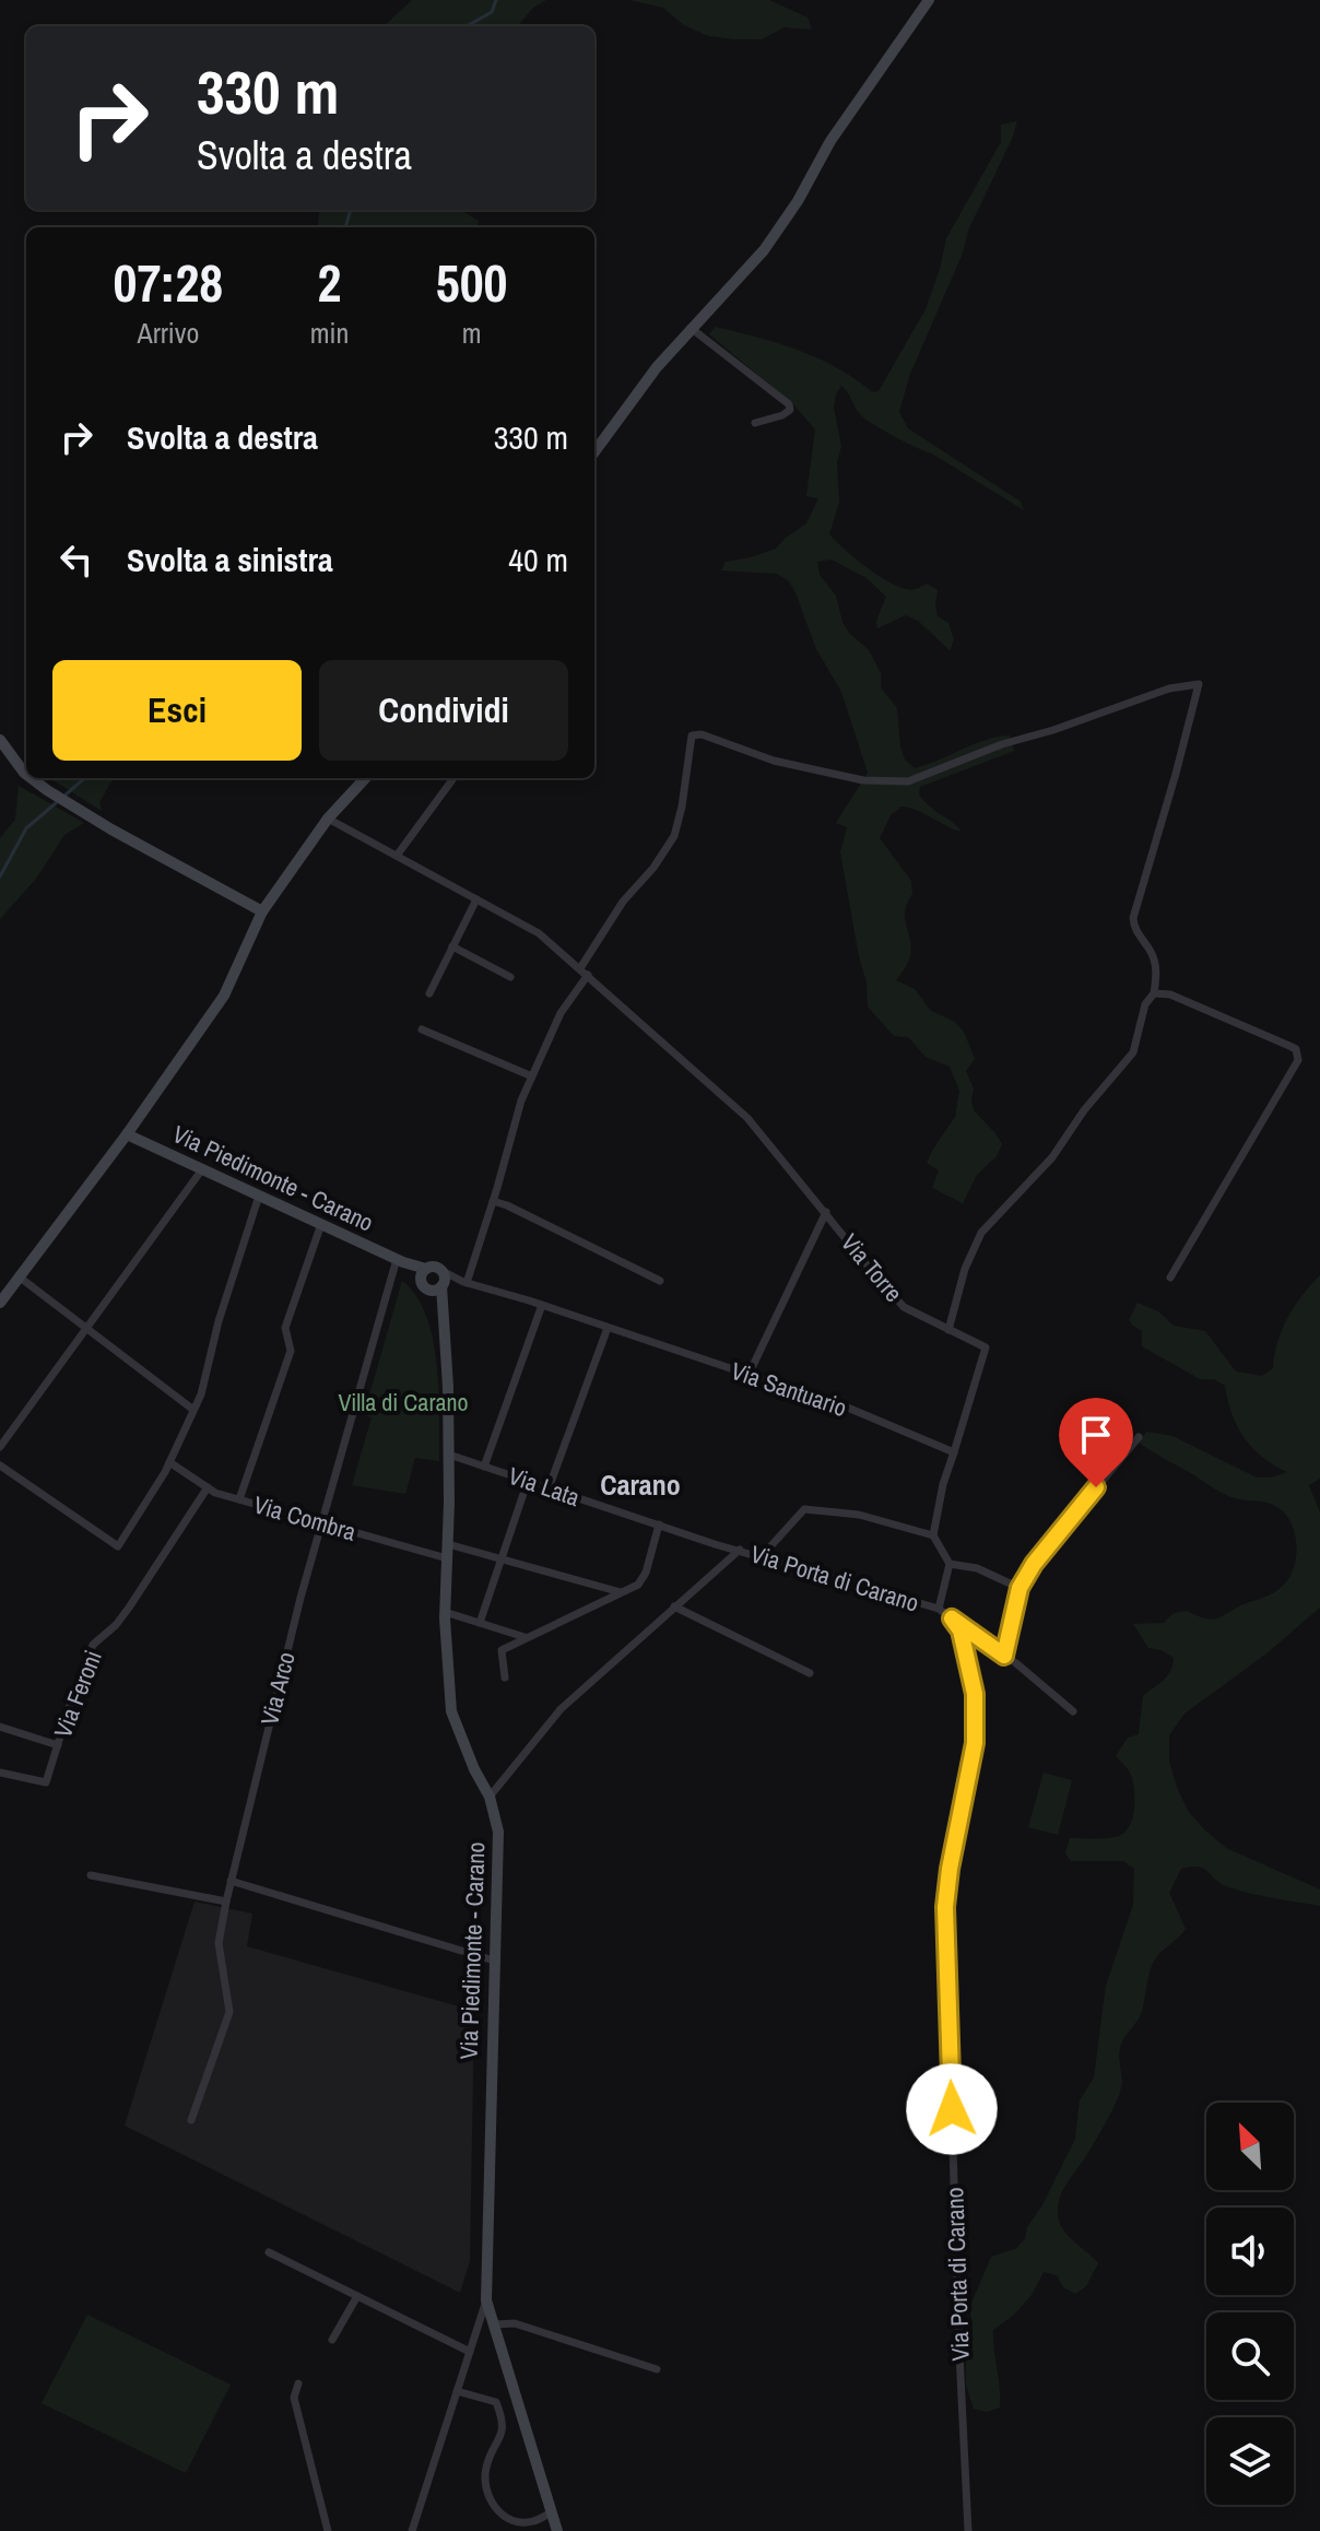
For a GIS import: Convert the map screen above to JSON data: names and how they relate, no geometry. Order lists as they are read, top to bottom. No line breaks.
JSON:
{"streets":{"street":["Via Piedimonte - Carano","Via Torre","Via Santuario","Via Lata","Via Combra","Via Porta di Carano","Via Arco","Via Feroni"]},"crossings":[["Via Piedimonte - Carano","Via Santuario"],["Via Piedimonte - Carano","Via Lata"],["Via Piedimonte - Carano","Via Combra"],["Via Piedimonte - Carano","Via Arco"],["Via Torre","Via Santuario"],["Via Lata","Via Porta di Carano"],["Via Combra","Via Arco"],["Via Combra","Via Feroni"]],"districts":["Carano"],"parks":["Villa di Carano"],"north":"top left","page":{"turn":["330 m","Svolta a destra"],"eta":["07:28","Arrivo","2","min","500","m"],"list":[{"name":"Svolta a destra","value":"330 m"},{"name":"Svolta a sinistra","value":"40 m"}],"buttons":["Esci","Condividi"]}}
